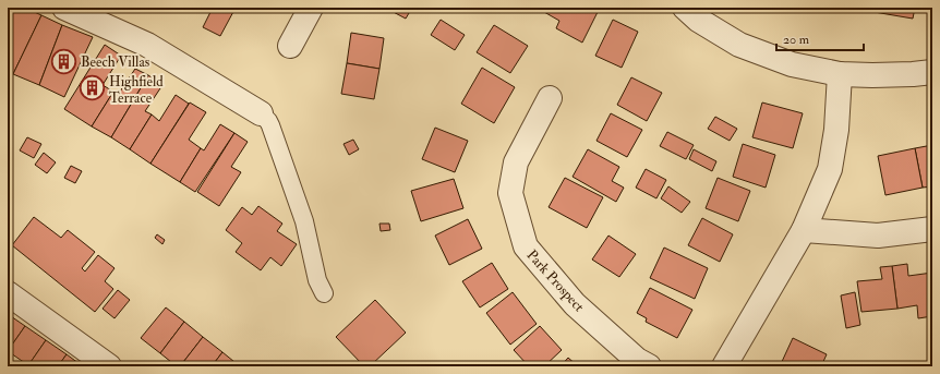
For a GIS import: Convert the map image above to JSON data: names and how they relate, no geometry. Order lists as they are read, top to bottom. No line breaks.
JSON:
{"streets":{"street":["Park Prospect"]},"places":{"building":["Beech Villas","Highfield Terrace"]},"scale_bar":"20 m"}
